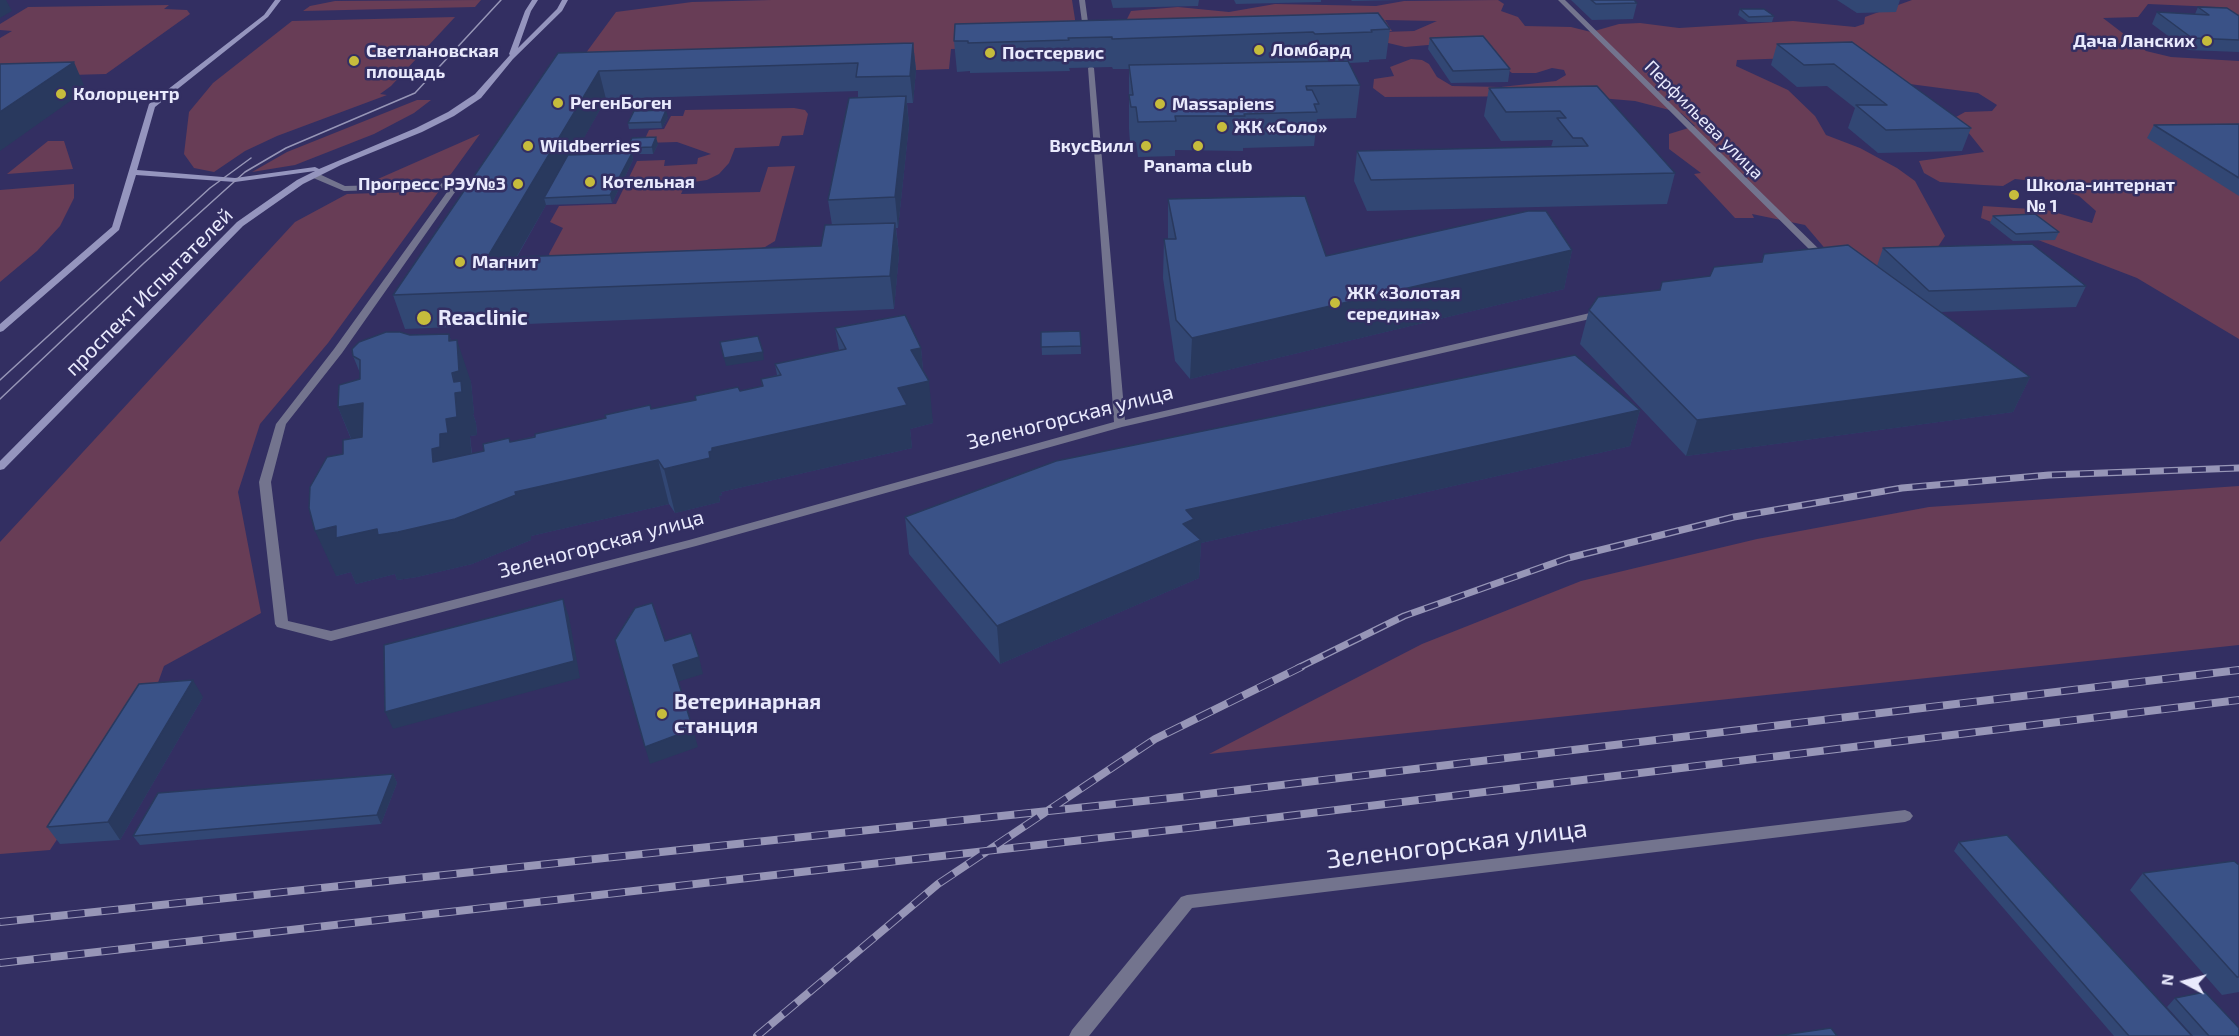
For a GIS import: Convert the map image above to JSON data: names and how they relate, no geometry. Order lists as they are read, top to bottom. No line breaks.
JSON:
{"streets":{"main road":["проспект Испытателей"],"street":["Перфильева улица","Зеленогорская улица"]},"crossings":[["проспект Испытателей","Зеленогорская улица"]],"places":["Дача Ланских","Ломбард","Постсервис","Светлановская площадь","Колорцентр","РегенБоген","Massapiens","ЖК «Соло»","Wildberries","ВкусВилл","Panama club","Котельная","Прогресс РЭУ№3","Школа-интернат № 1","Магнит","ЖК «Золотая середина»","Reaclinic","Ветеринарная станция"],"north":"left"}
